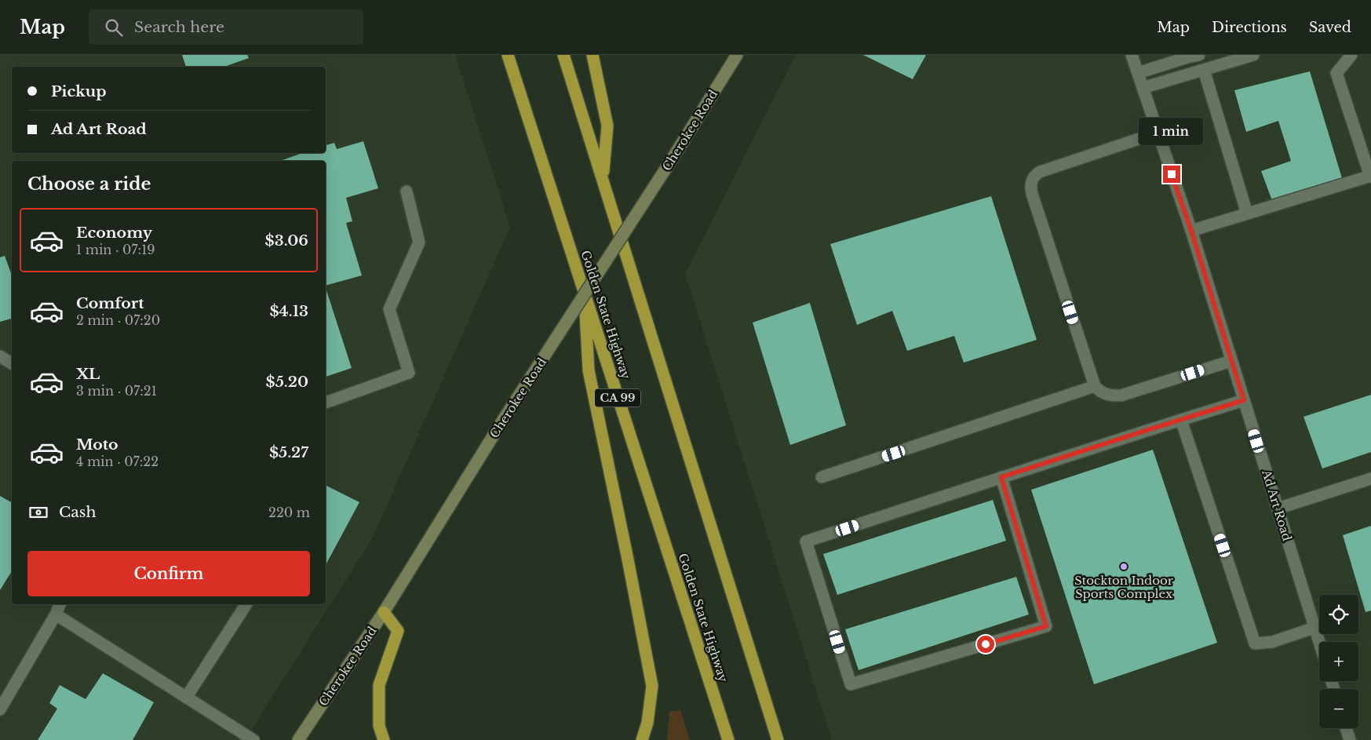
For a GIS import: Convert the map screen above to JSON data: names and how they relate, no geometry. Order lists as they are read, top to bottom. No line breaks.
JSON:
{"streets":{"highway":["Golden State Highway","CA 99"],"street":["Cherokee Road","Ad Art Road"]},"places":["Stockton Indoor Sports Complex"],"page":{"header":"Map","search":"Search here","nav":["Map","Directions","Saved"],"banner":["Pickup","Ad Art Road"],"bubble":"1 min","heading":"Choose a ride","list":[{"name":"Economy","note":"1 min · 07:19","value":"$3.06"},{"name":"Comfort","note":"2 min · 07:20","value":"$4.13"},{"name":"XL","note":"3 min · 07:21","value":"$5.20"},{"name":"Moto","note":"4 min · 07:22","value":"$5.27"}],"pay":["Cash","220 m"],"buttons":"Confirm","map_buttons":["+","−"]}}
